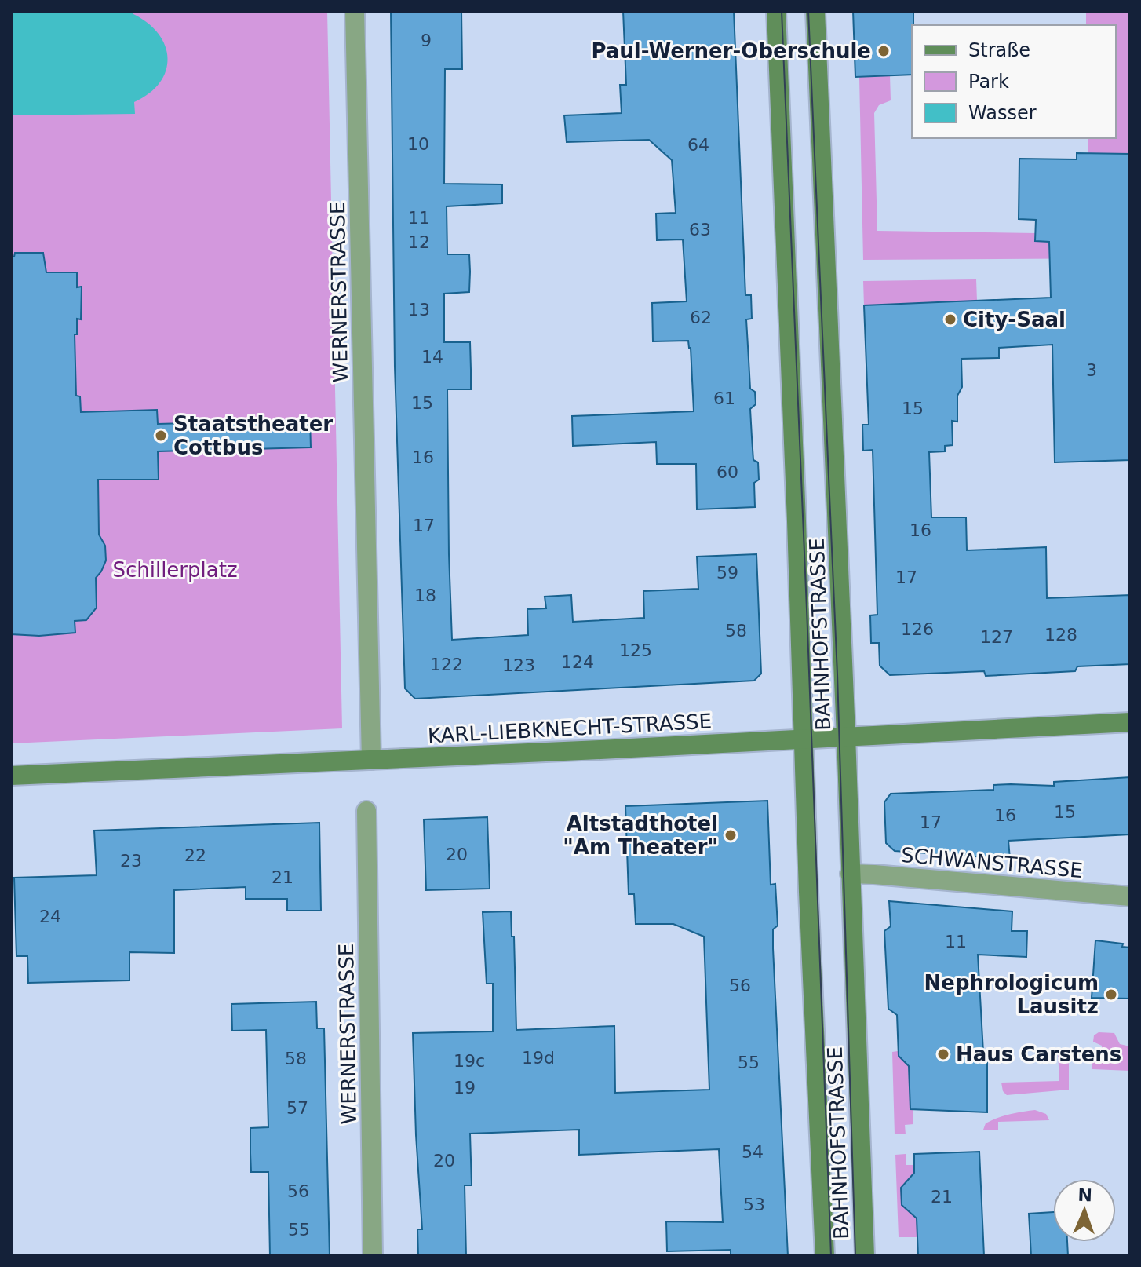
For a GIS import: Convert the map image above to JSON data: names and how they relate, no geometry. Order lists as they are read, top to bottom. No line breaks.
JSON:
{"streets":{"street":["WERNERSTRASSE","BAHNHOFSTRASSE","KARL-LIEBKNECHT-STRASSE","SCHWANSTRASSE"]},"crossings":[["WERNERSTRASSE","KARL-LIEBKNECHT-STRASSE"],["BAHNHOFSTRASSE","KARL-LIEBKNECHT-STRASSE"],["BAHNHOFSTRASSE","SCHWANSTRASSE"]],"parks":["Schillerplatz"],"places":["Paul-Werner-Oberschule","City-Saal","Staatstheater Cottbus","Altstadthotel \"Am Theater\"","Nephrologicum Lausitz","Haus Carstens"],"house_numbers":["9","10","64","11","63","12","13","62","14","3","61","15","15","16","60","17","16","59","17","18","126","58","128","127","125","124","122","123","15","16","17","20","22","23","21","24","11","56","19d","58","19c","55","19","57","54","20","56","21","53","55"],"legend":["Straße","Park","Wasser"],"north":"top"}
